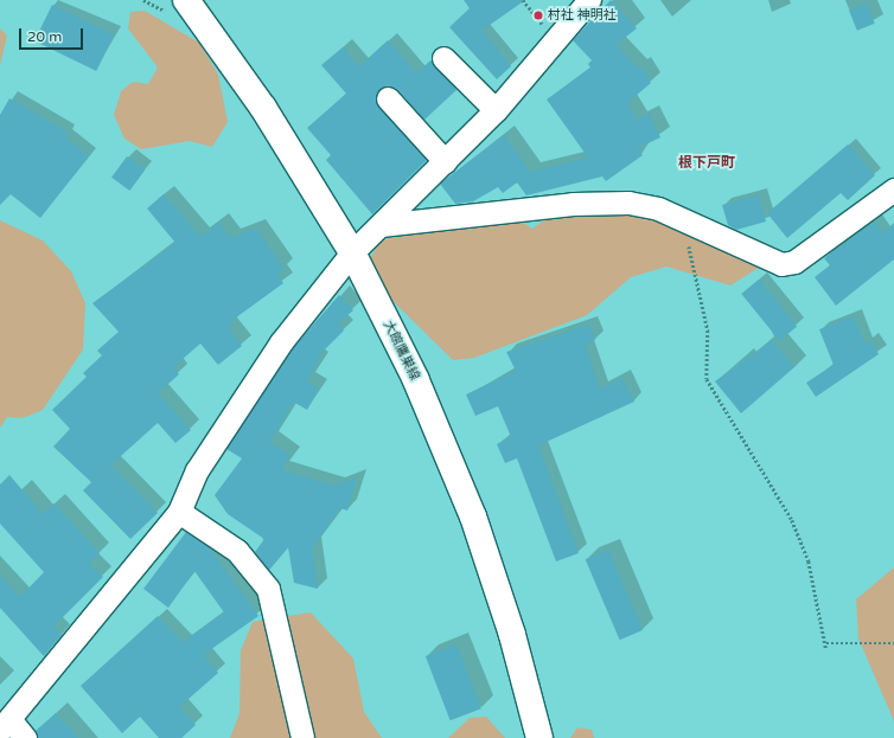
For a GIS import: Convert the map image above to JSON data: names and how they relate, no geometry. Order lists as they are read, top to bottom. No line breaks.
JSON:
{"streets":{"main road":["大館鷹巣線"]},"districts":["根下戸町"],"places":["村社 神明社"],"scale_bar":"20 m"}
